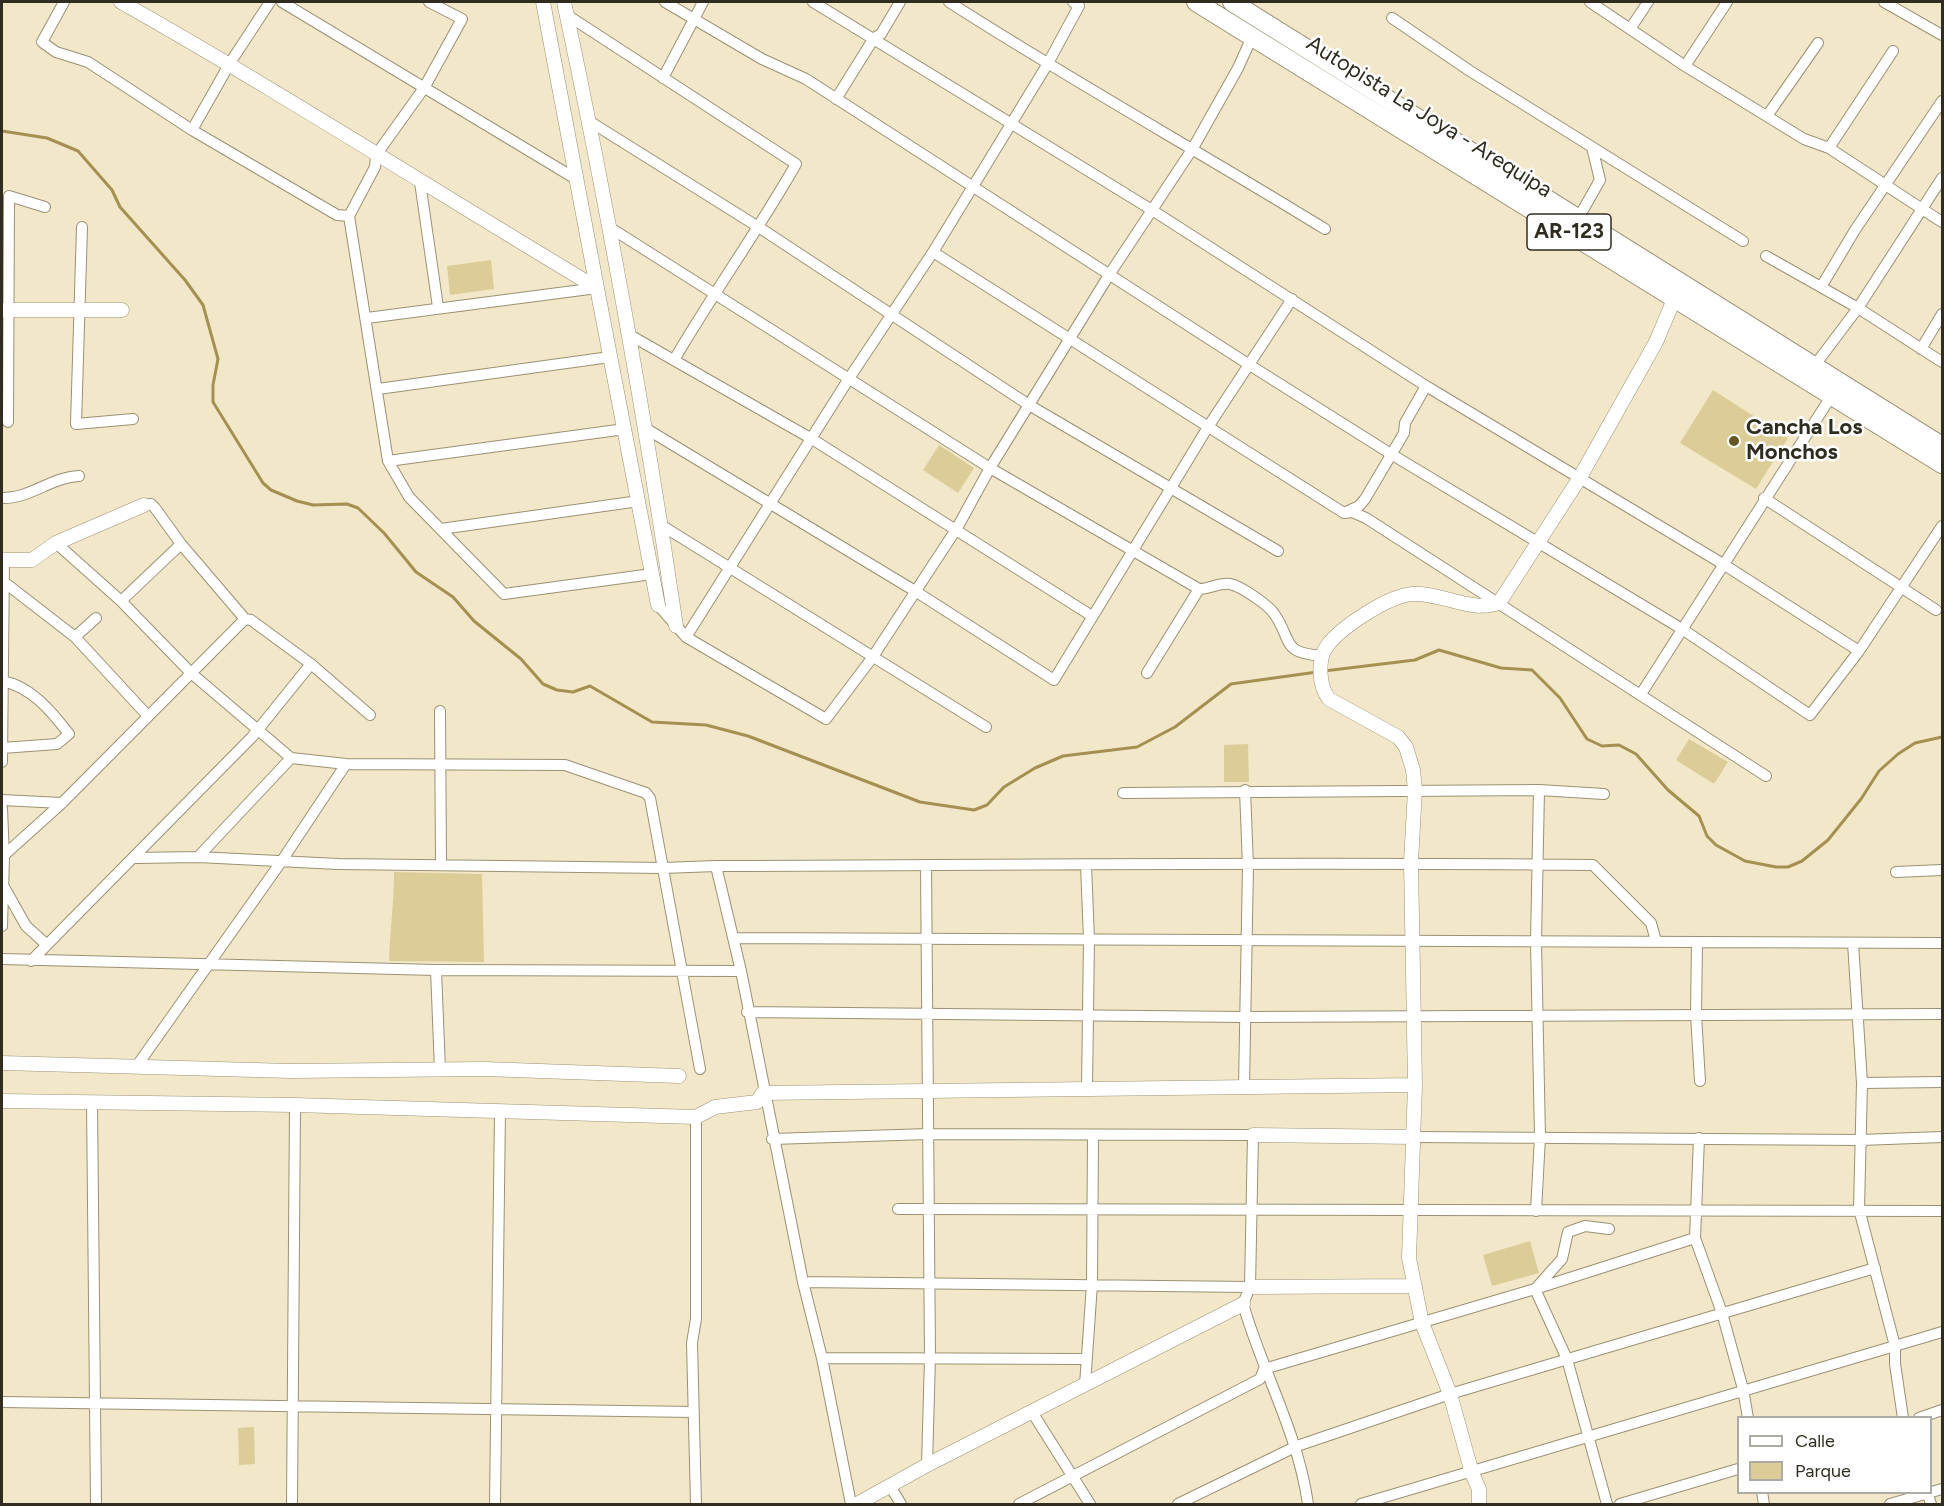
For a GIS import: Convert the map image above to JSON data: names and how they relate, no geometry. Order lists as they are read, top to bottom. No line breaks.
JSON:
{"streets":{"main road":["Autopista La Joya - Arequipa","AR-123"]},"places":["Cancha Los Monchos"],"legend":["Calle","Parque"]}
